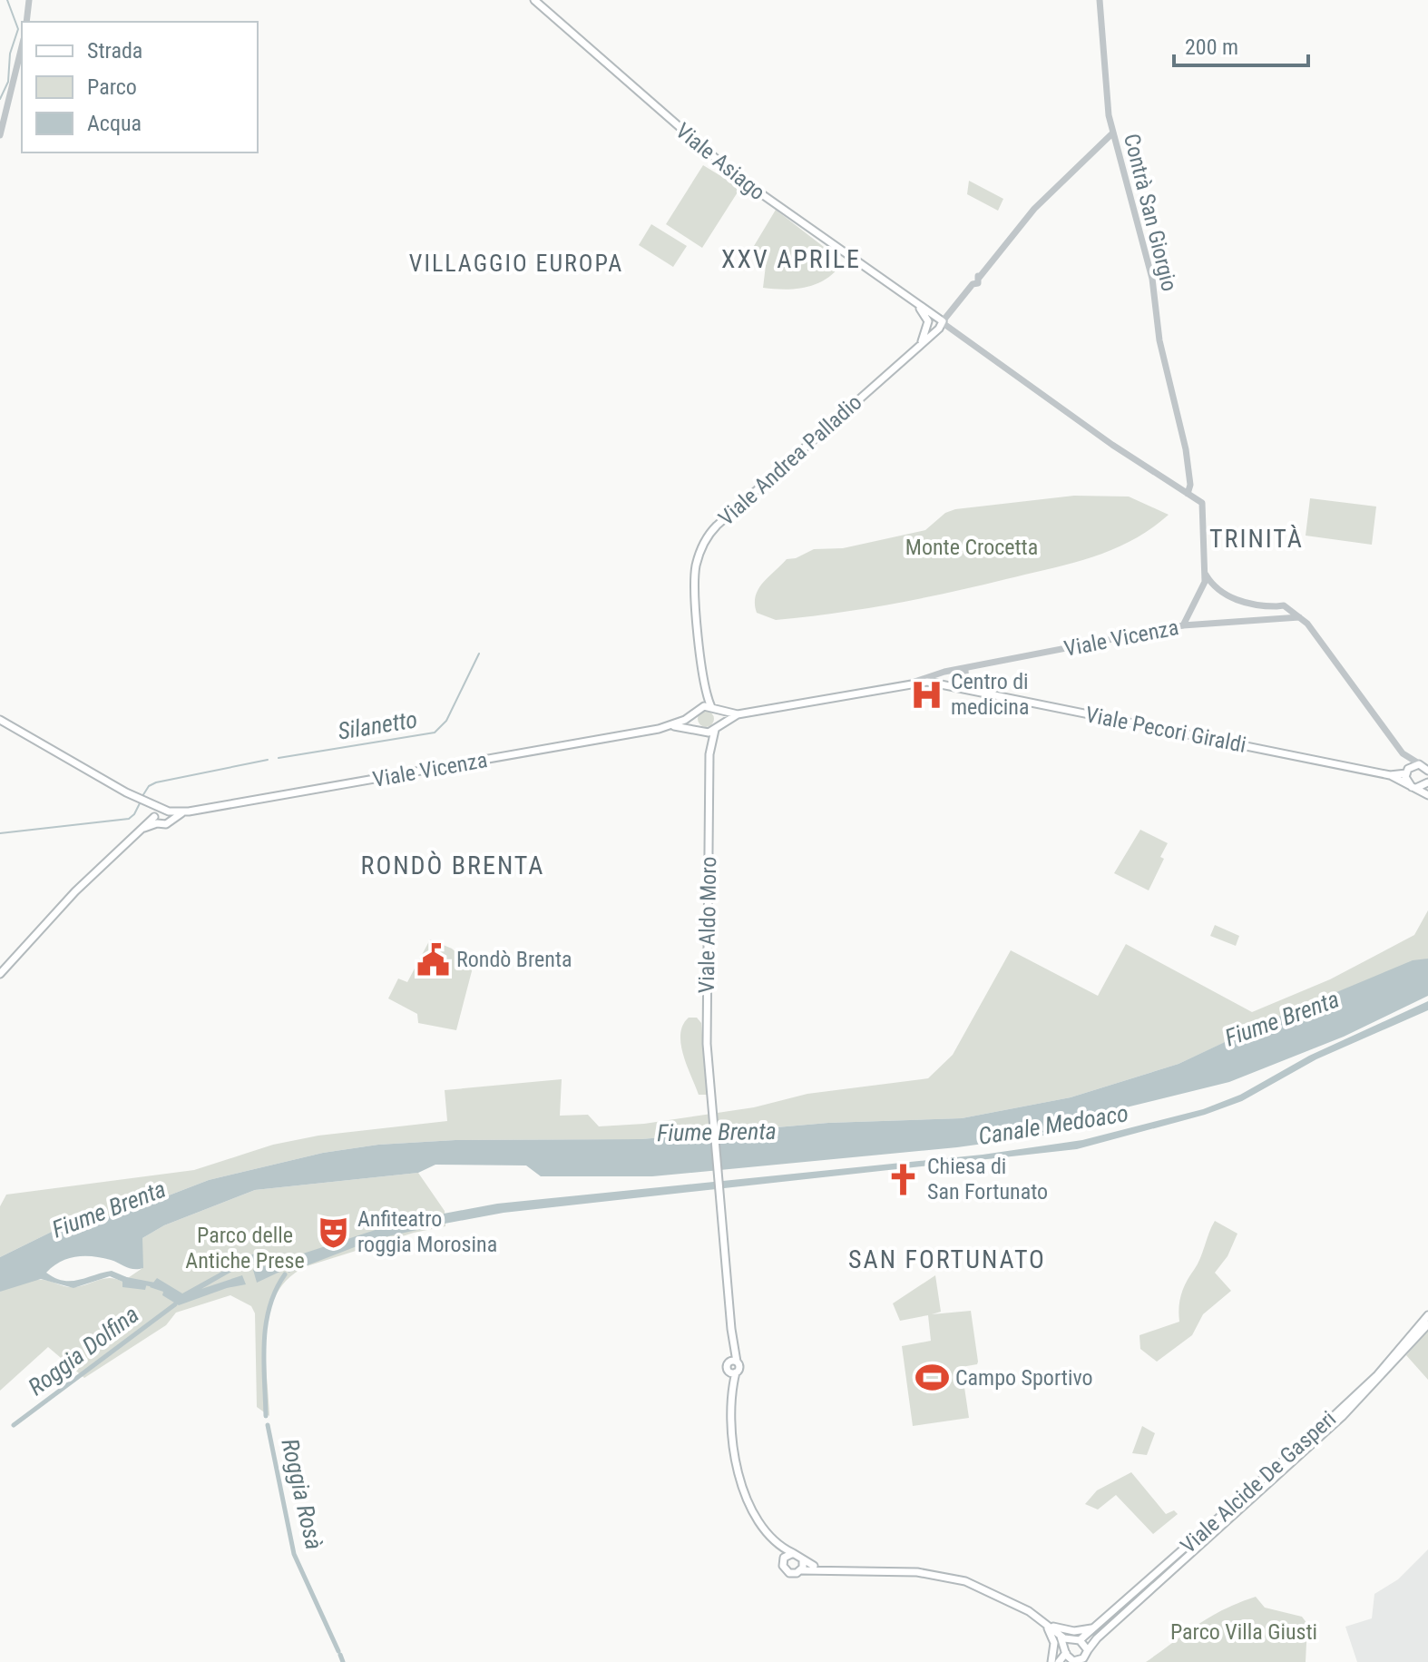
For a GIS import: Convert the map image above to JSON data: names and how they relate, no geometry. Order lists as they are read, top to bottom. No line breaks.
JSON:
{"streets":{"main road":["Viale Asiago","Viale Andrea Palladio","Viale Vicenza","Viale Pecori Giraldi","Viale Aldo Moro","Viale Alcide De Gasperi"],"street":["Contrà San Giorgio"]},"crossings":[["Viale Asiago","Contrà San Giorgio"],["Viale Asiago","Viale Andrea Palladio"],["Viale Andrea Palladio","Viale Vicenza"],["Viale Vicenza","Viale Pecori Giraldi"],["Viale Vicenza","Viale Aldo Moro"]],"districts":["XXV APRILE","VILLAGGIO EUROPA","TRINITÀ","RONDÒ BRENTA","SAN FORTUNATO"],"water":["Silanetto","Fiume Brenta","Canale Medoaco","Roggia Dolfina","Roggia Rosà"],"parks":["Monte Crocetta","Parco delle Antiche Prese","Parco Villa Giusti"],"places":{"hospital":["Centro di medicina"],"public building":["Rondò Brenta"],"church":["Chiesa di San Fortunato"],"theatre":["Anfiteatro roggia Morosina"],"sports":["Campo Sportivo"]},"legend":["Strada","Parco","Acqua"],"scale_bar":"200 m"}
